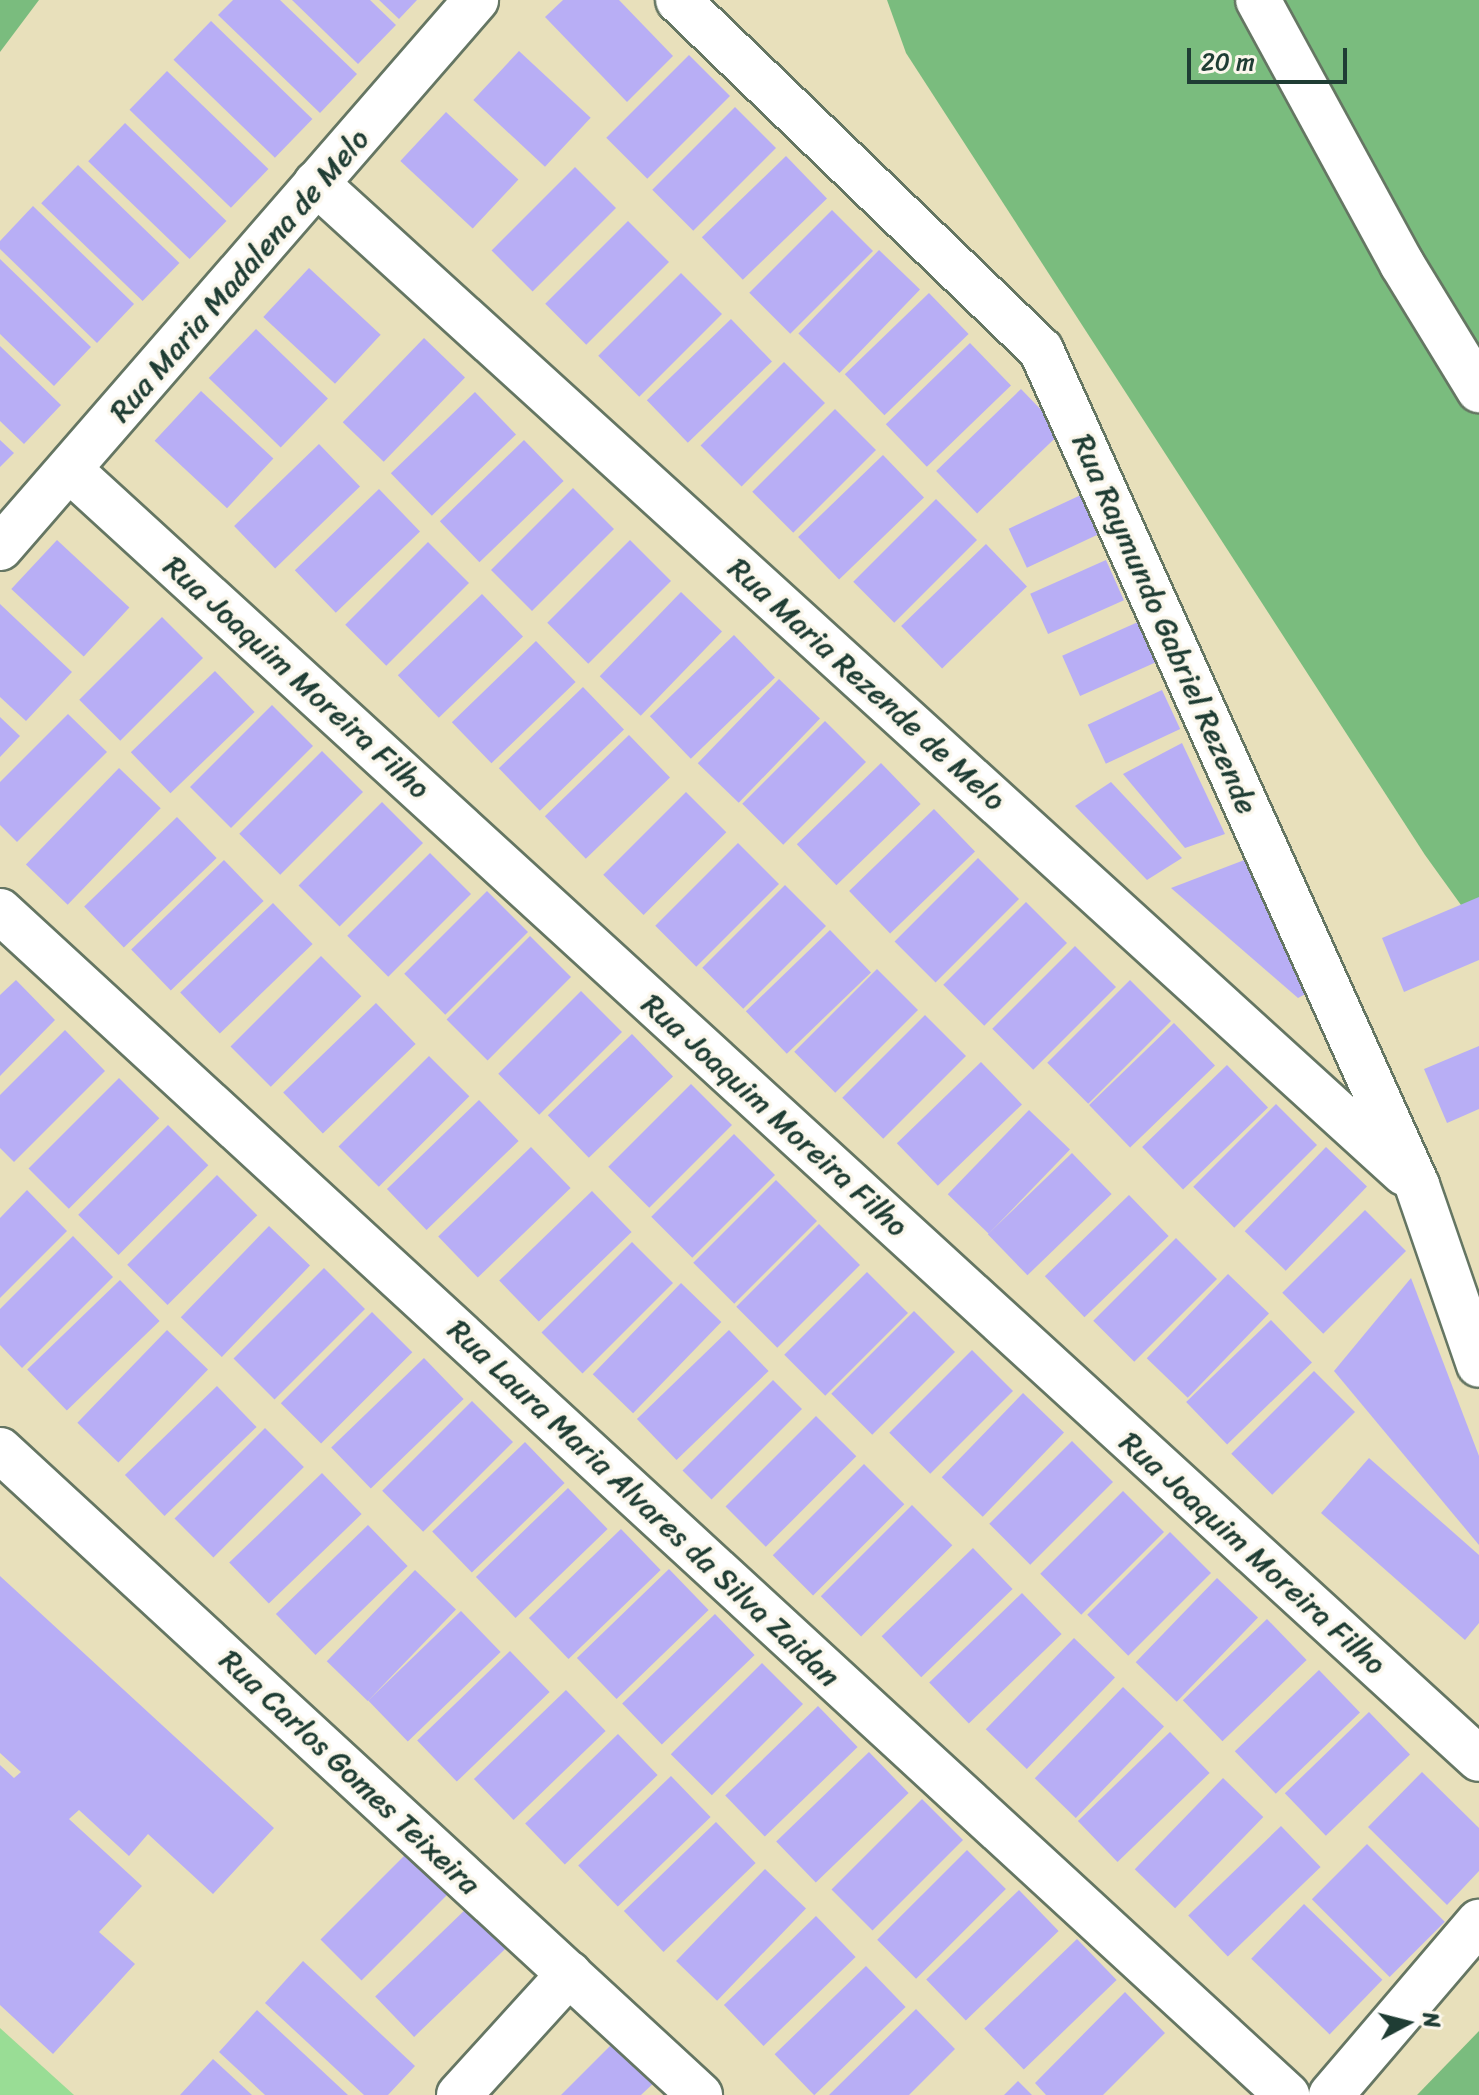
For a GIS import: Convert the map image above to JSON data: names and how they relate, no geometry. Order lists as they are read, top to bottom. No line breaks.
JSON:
{"streets":{"street":["Rua Maria Madalena de Melo","Rua Raymundo Gabriel Rezende","Rua Joaquim Moreira Filho","Rua Maria Rezende de Melo","Rua Laura Maria Alvares da Silva Zaidan","Rua Carlos Gomes Teixeira"]},"crossings":[["Rua Maria Madalena de Melo","Rua Joaquim Moreira Filho"],["Rua Maria Madalena de Melo","Rua Maria Rezende de Melo"],["Rua Raymundo Gabriel Rezende","Rua Maria Rezende de Melo"]],"scale_bar":"20 m","north":"right"}
